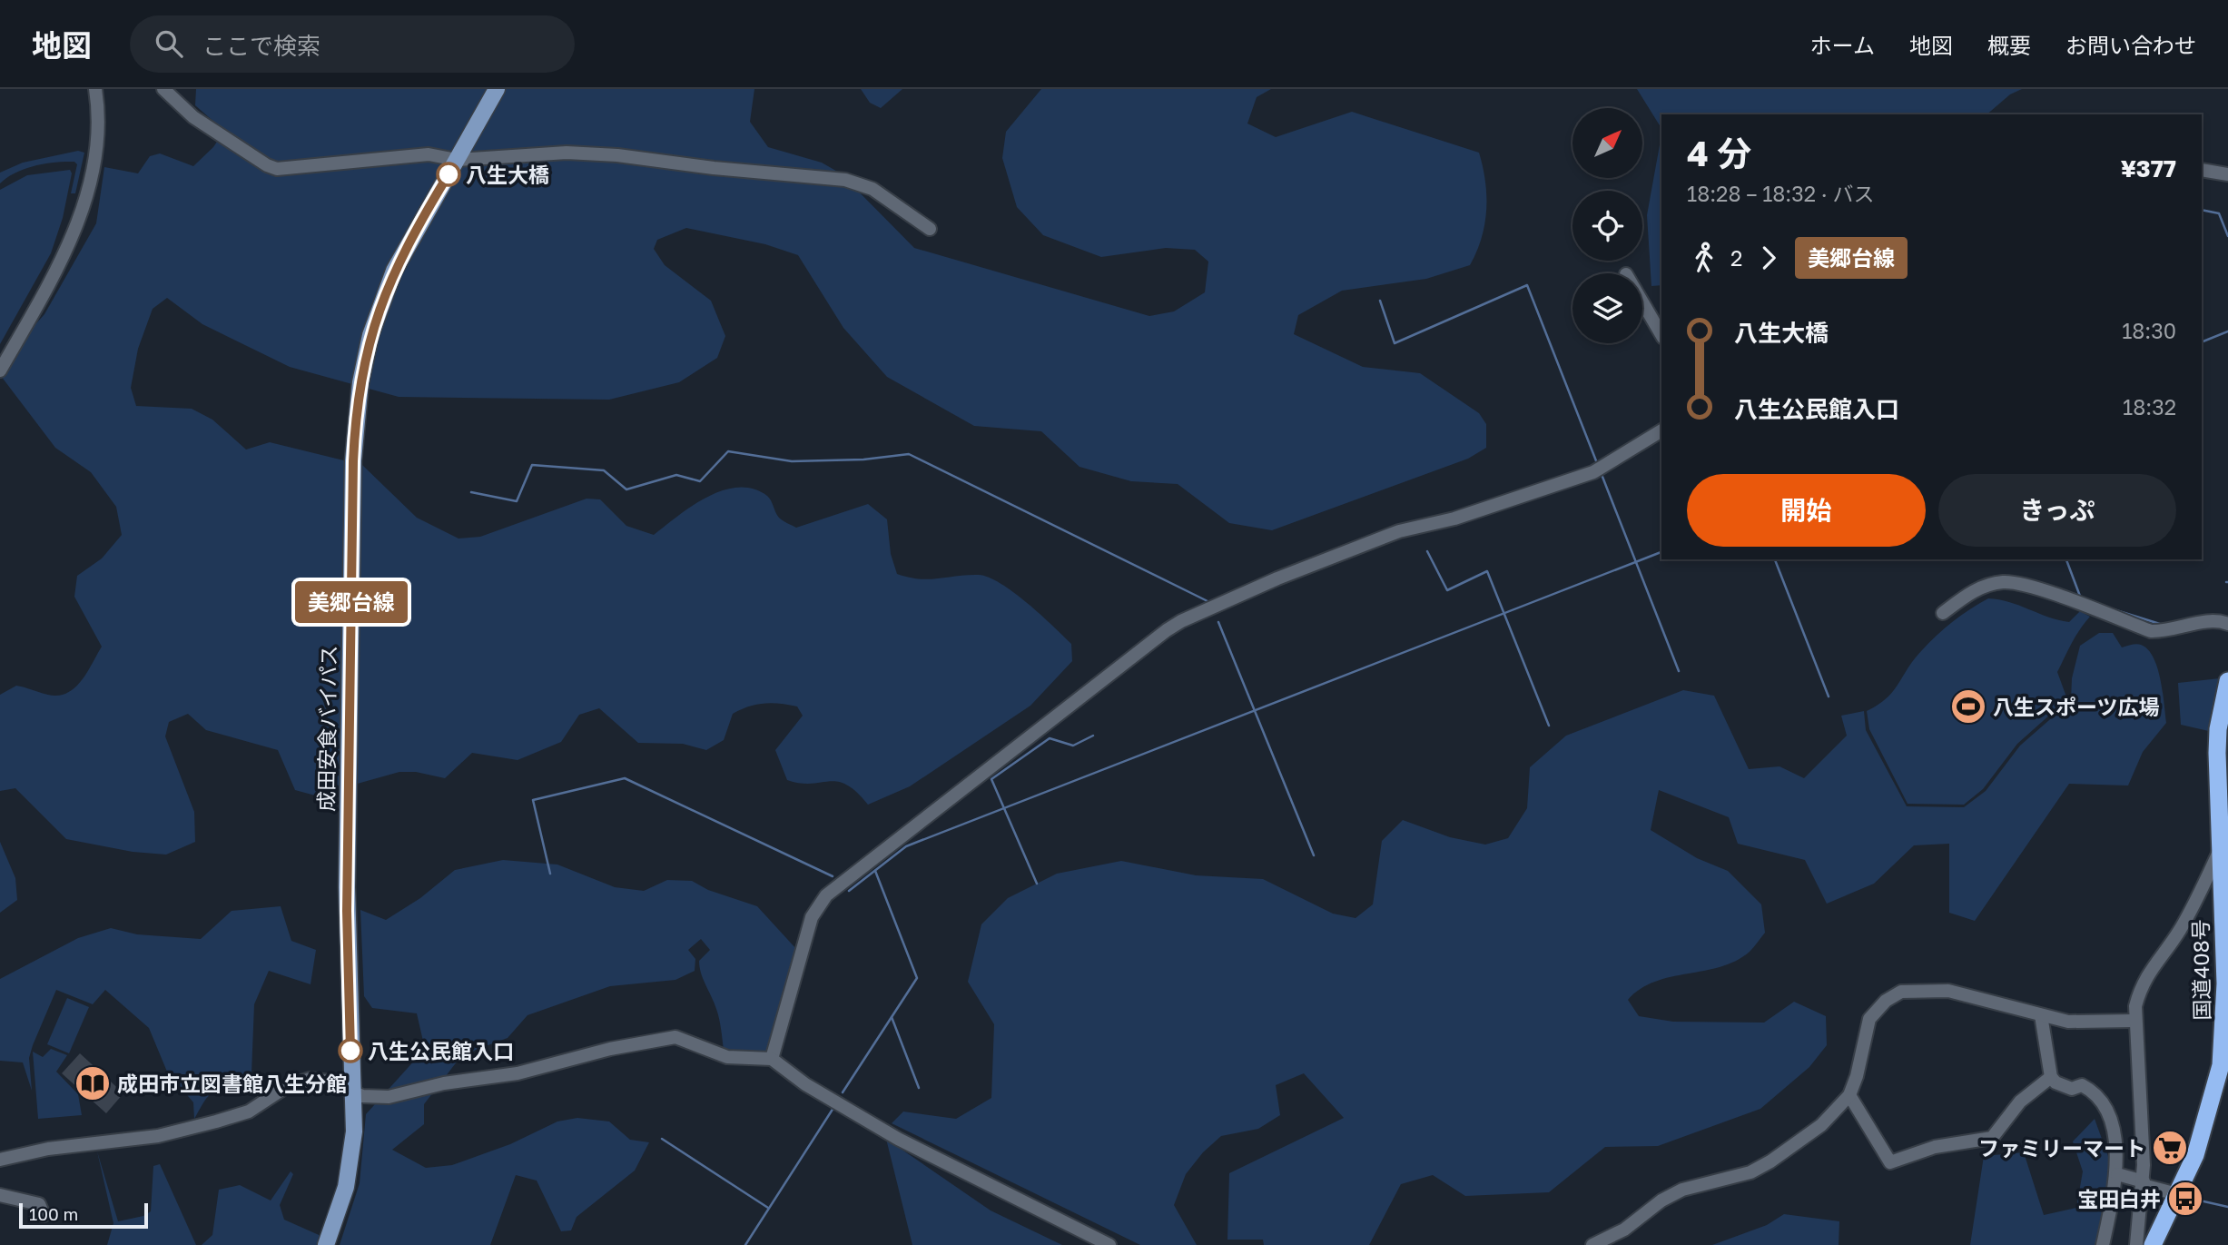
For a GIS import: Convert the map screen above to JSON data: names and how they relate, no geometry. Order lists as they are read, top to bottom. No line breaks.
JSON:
{"streets":{"highway":["国道408号"],"main road":["成田安食バイパス"]},"places":{"other":["八生大橋","八生公民館入口"],"sports":["八生スポーツ広場"],"library":["成田市立図書館八生分館"],"supermarket":["ファミリーマート"],"bus stop":["宝田白井"]},"lines":["bus line 美郷台線"],"scale_bar":"100 m","north":"top right","page":{"header":"地図","search":"ここで検索","nav":["ホーム","地図","概要","お問い合わせ"],"on_map":"美郷台線","heading":["4 分","18:28 – 18:32 · バス","¥377"],"legs":["2","美郷台線"],"list":[{"name":"八生大橋","value":"18:30"},{"name":"八生公民館入口","value":"18:32"}],"buttons":["開始","きっぷ"],"scale":"100 m"}}
